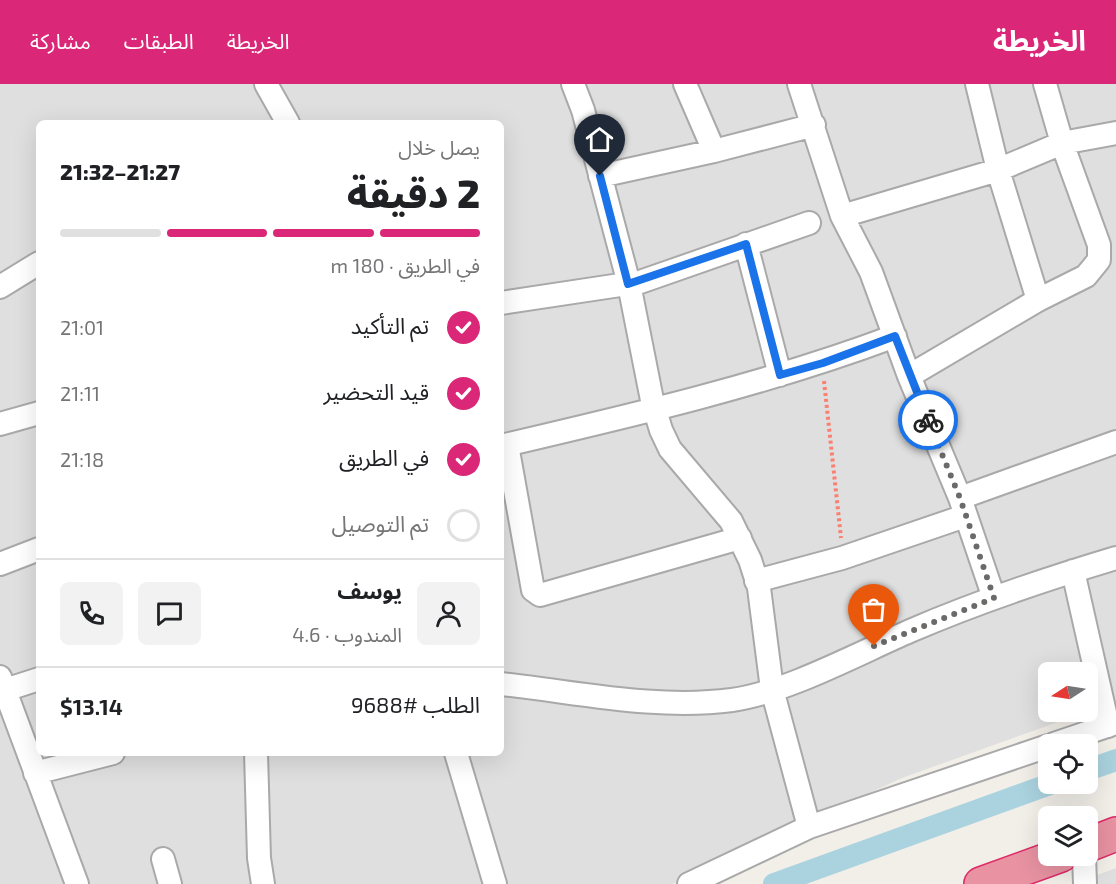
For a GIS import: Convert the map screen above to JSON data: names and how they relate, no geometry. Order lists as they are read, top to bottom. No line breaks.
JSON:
{"north":"left","page":{"header":"الخريطة","nav":["الخريطة","الطبقات","مشاركة"],"heading":["2 دقيقة","يصل خلال","21:27–21:32"],"panel":["يوسف","المندوب · 4.6","الطلب #9688","$13.14"],"bar":"في الطريق · 180 m","list":[["تم التأكيد","21:01"],["قيد التحضير","21:11"],["في الطريق","21:18"],"تم التوصيل"]}}
